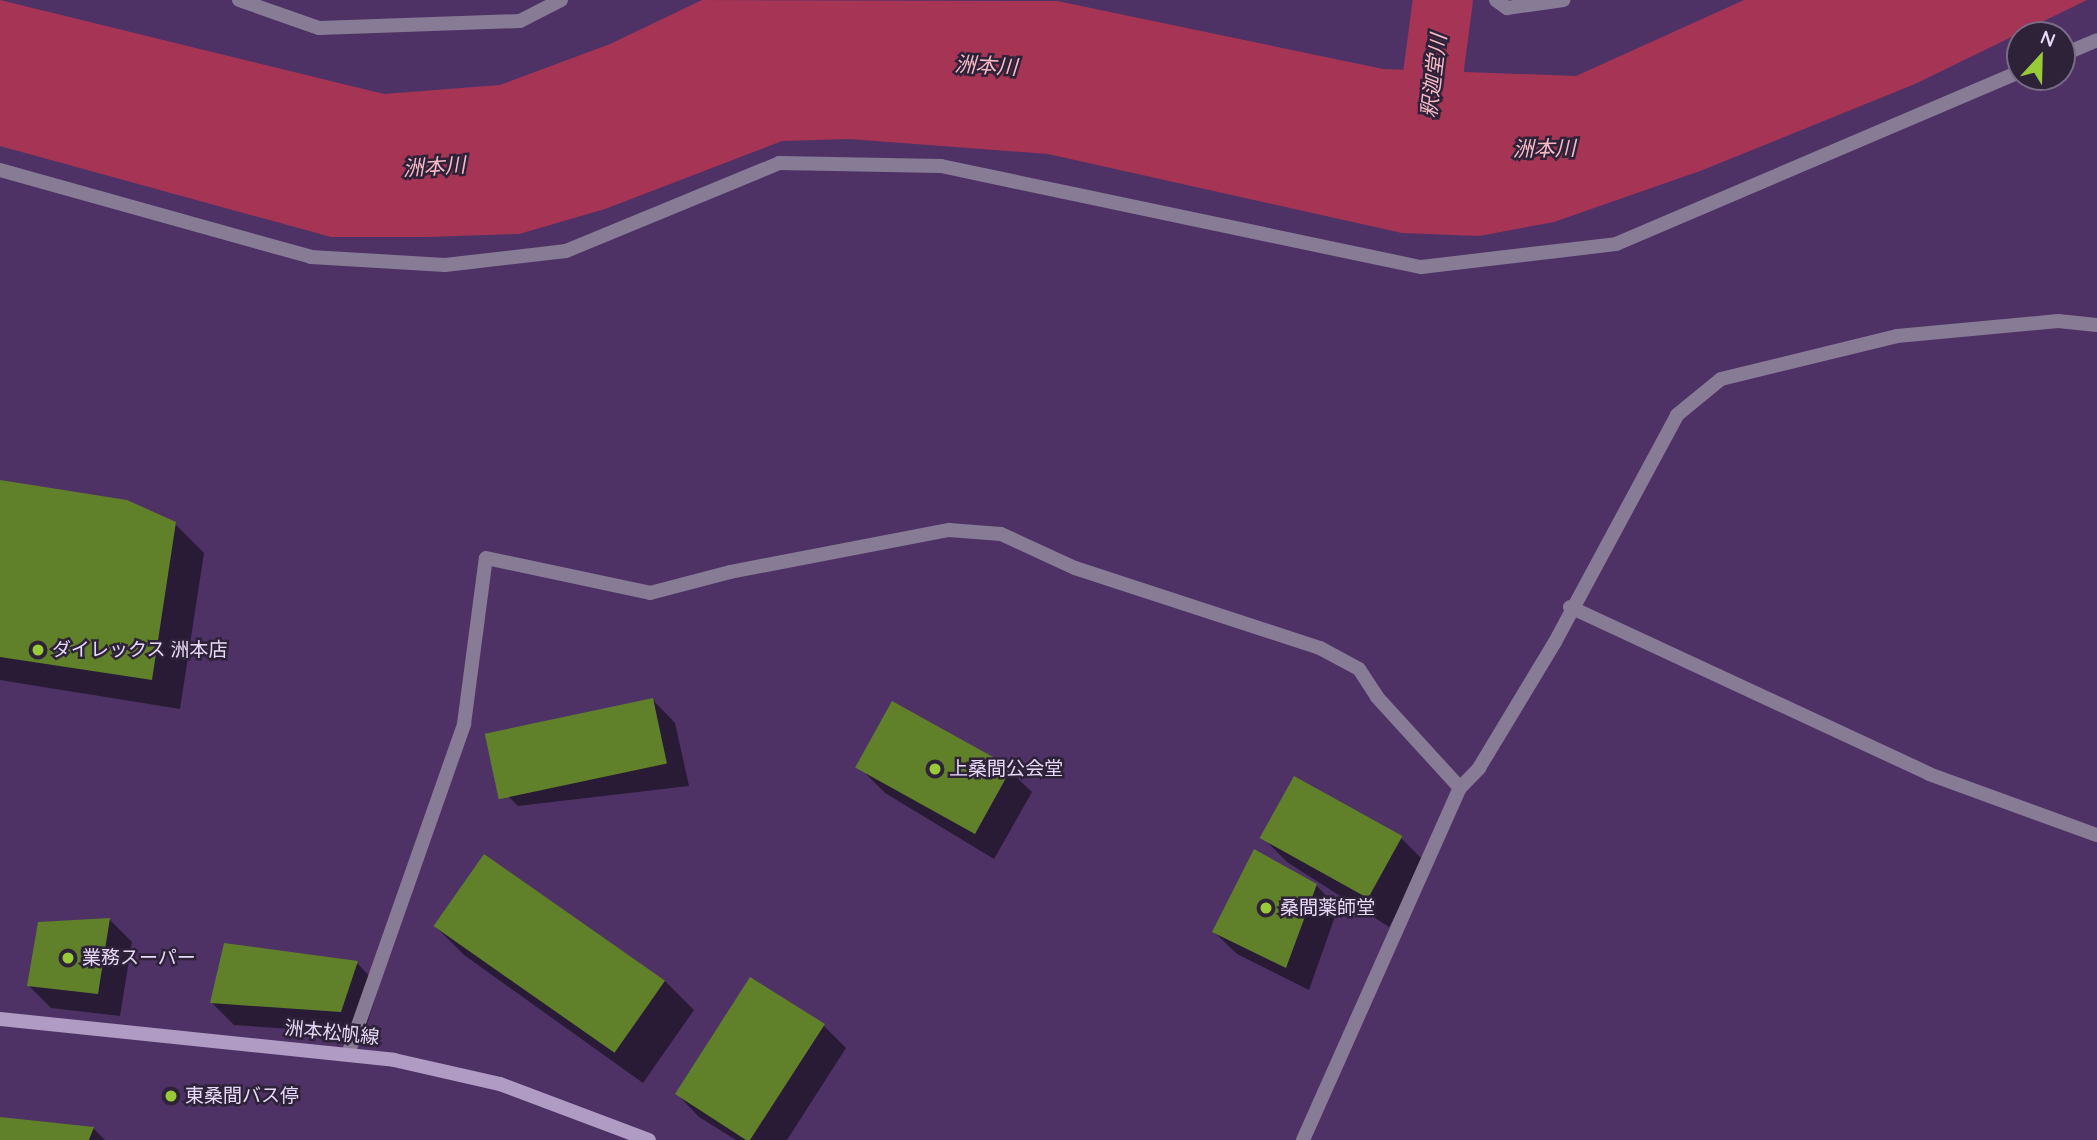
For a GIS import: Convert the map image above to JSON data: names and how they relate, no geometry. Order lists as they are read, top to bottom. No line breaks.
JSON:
{"streets":{"main road":["洲本松帆線"]},"water":["洲本川","釈迦堂川"],"places":["ダイレックス 洲本店","上桑間公会堂","桑間薬師堂","業務スーパー","東桑間バス停"],"north":"top"}
